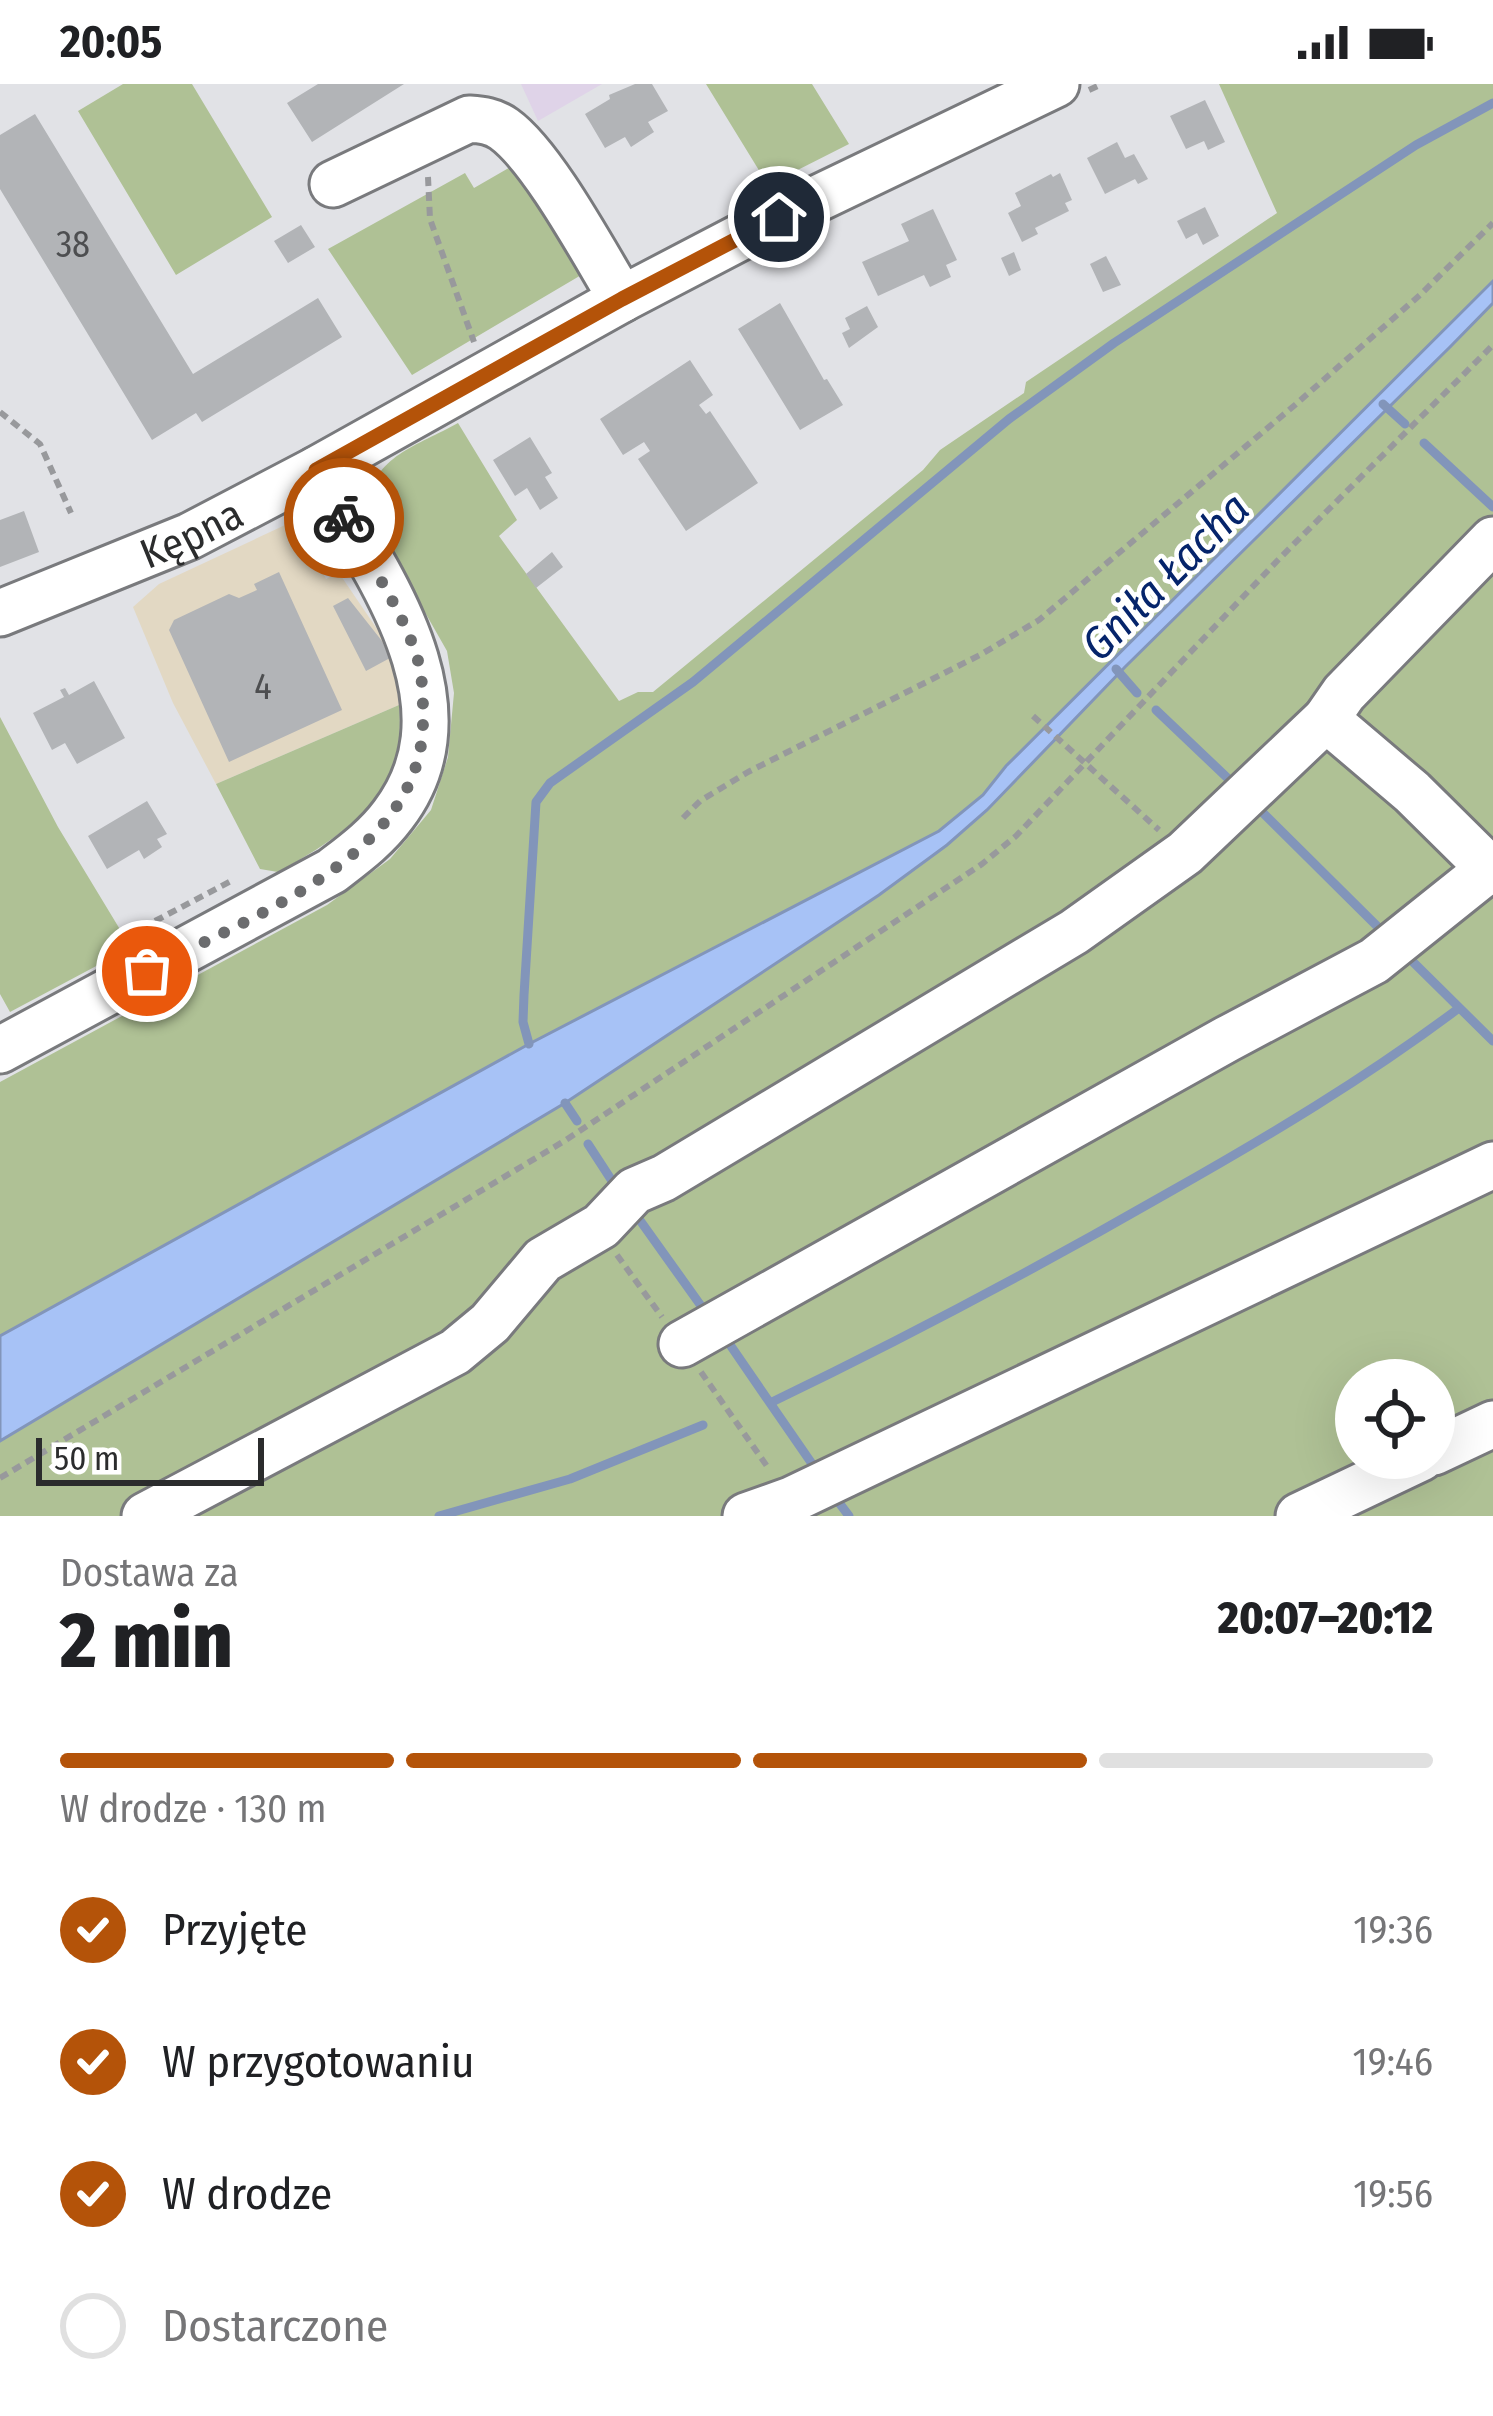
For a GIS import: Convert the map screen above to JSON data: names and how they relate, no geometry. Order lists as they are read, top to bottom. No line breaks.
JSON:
{"streets":{"street":["Kępna"]},"water":["Gniła Łacha"],"house_numbers":["38","4"],"scale_bar":"50 m","page":{"status":"20:05","scale":"50 m","heading":["2 min","Dostawa za","20:07–20:12"],"bar":"W drodze · 130 m","list":[["Przyjęte","19:36"],["W przygotowaniu","19:46"],["W drodze","19:56"],"Dostarczone"]}}
